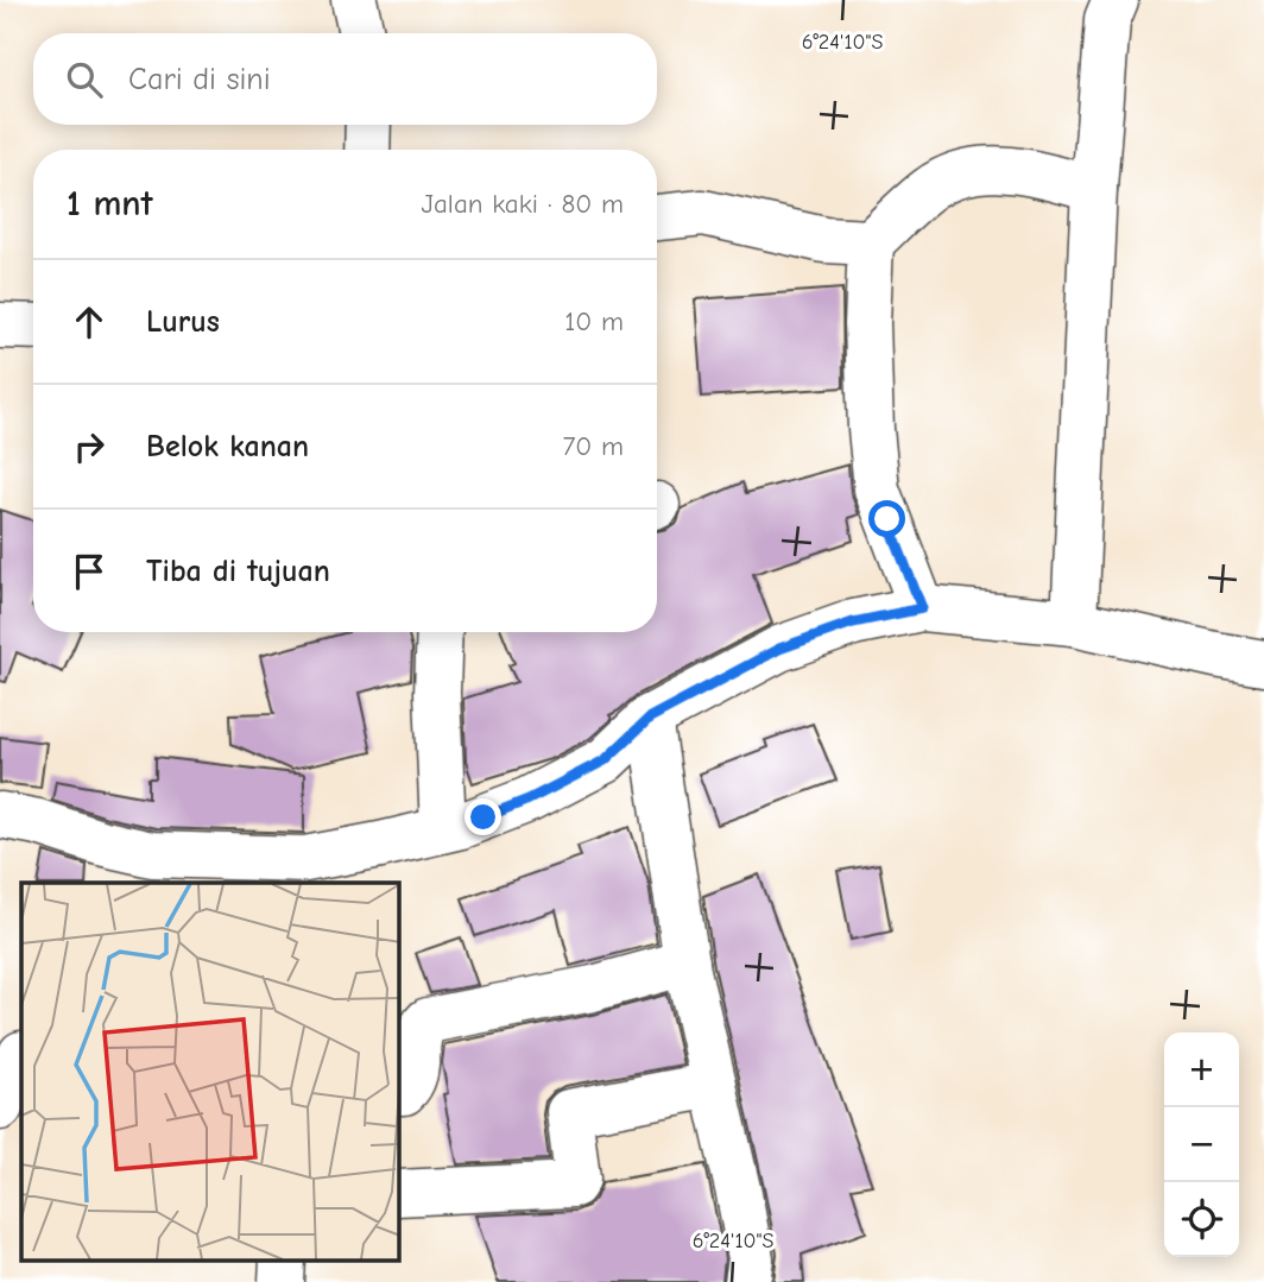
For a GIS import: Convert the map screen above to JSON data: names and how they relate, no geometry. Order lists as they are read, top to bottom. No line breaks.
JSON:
{"page":{"search":"Cari di sini","heading":["1 mnt","Jalan kaki · 80 m"],"list":[["Lurus","10 m"],["Belok kanan","70 m"],"Tiba di tujuan"],"map_buttons":["+","−"]},"coordinates":["6°24'10\"S"]}
